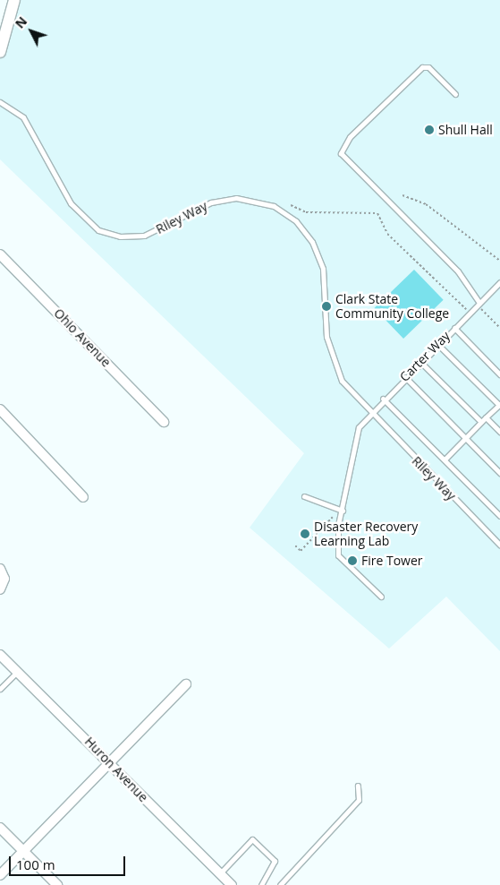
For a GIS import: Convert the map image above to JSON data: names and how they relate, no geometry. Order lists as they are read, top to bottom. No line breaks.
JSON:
{"streets":{"street":["Ohio Avenue","Huron Avenue"],"lane":["Riley Way","Carter Way"]},"crossings":[["Riley Way","Carter Way"]],"places":["Shull Hall","Clark State Community College","Disaster Recovery Learning Lab","Fire Tower"],"scale_bar":"100 m","north":"top left"}
